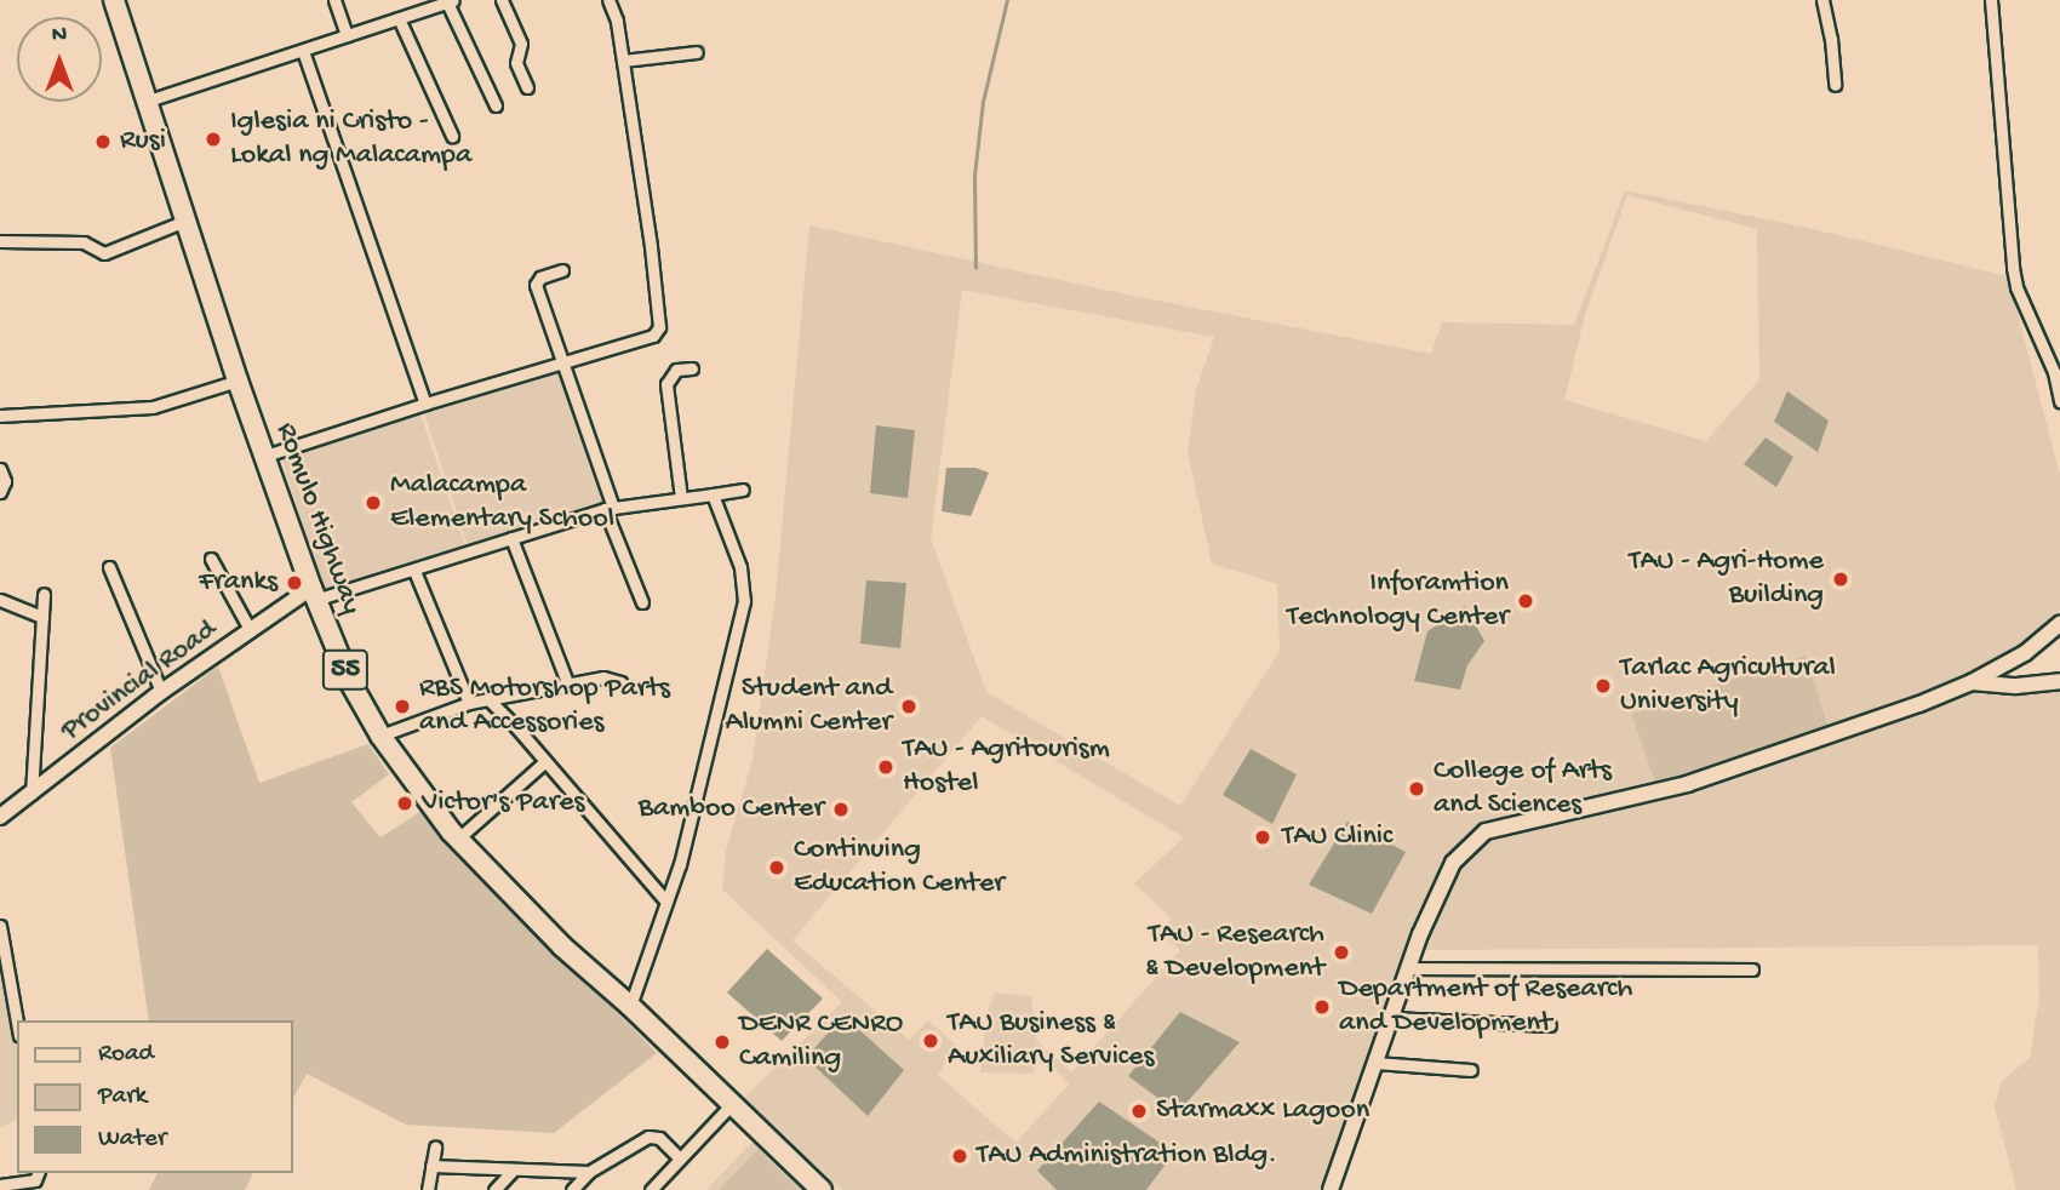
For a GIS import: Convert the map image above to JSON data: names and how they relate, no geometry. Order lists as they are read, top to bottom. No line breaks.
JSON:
{"streets":{"highway":["Romulo Highway","55"],"street":["Provincial Road"]},"crossings":[["Romulo Highway","Provincial Road"]],"places":["Iglesia ni Cristo - Lokal ng Malacampa","Rusi","Malacampa Elementary School","TAU - Agri-Home Building","Franks","Inforamtion Technology Center","Tarlac Agricultural University","RBS Motorshop Parts and Accessories","Student and Alumni Center","TAU - Agritourism Hostel","College of Arts and Sciences","Victor's Pares","Bamboo Center","TAU Clinic","Continuing Education Center","TAU - Research & Development","Department of Research and Development","TAU Business & Auxiliary Services","DENR CENRO Camiling","Starmaxx Lagoon","TAU Administration Bldg."],"legend":["Road","Park","Water"],"north":"top"}
